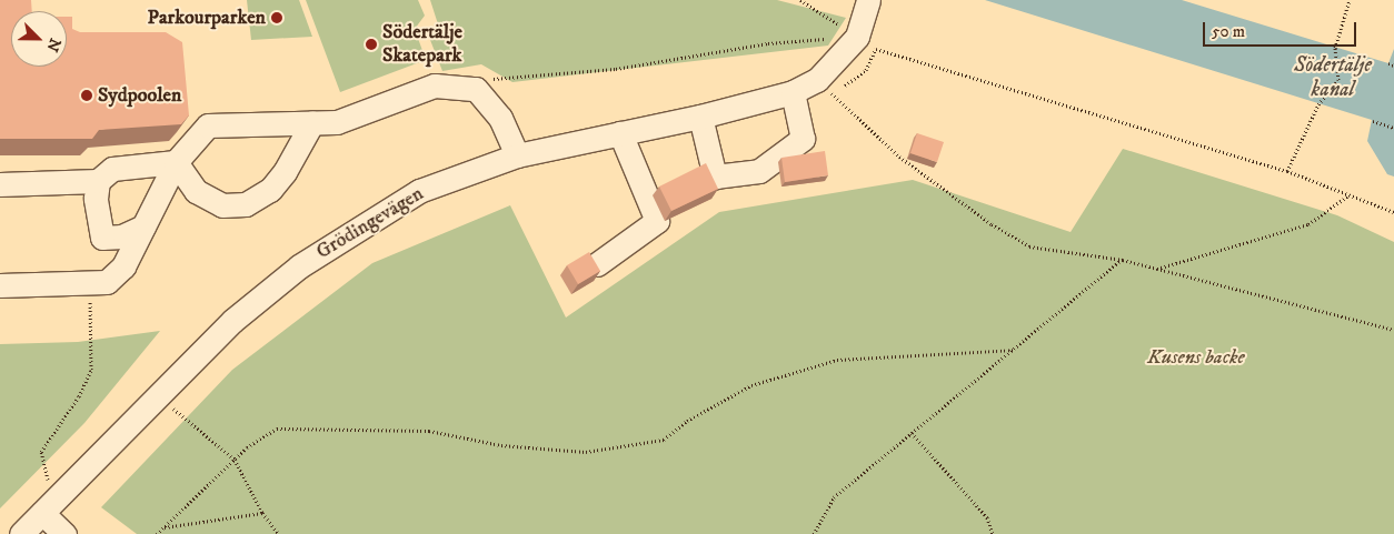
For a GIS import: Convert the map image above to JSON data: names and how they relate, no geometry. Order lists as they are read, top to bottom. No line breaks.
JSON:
{"streets":{"street":["Grödingevägen"]},"water":["Södertälje kanal"],"parks":["Kusens backe"],"places":["Parkourparken","Södertälje Skatepark","Sydpoolen"],"scale_bar":"50 m","north":"bottom right"}
